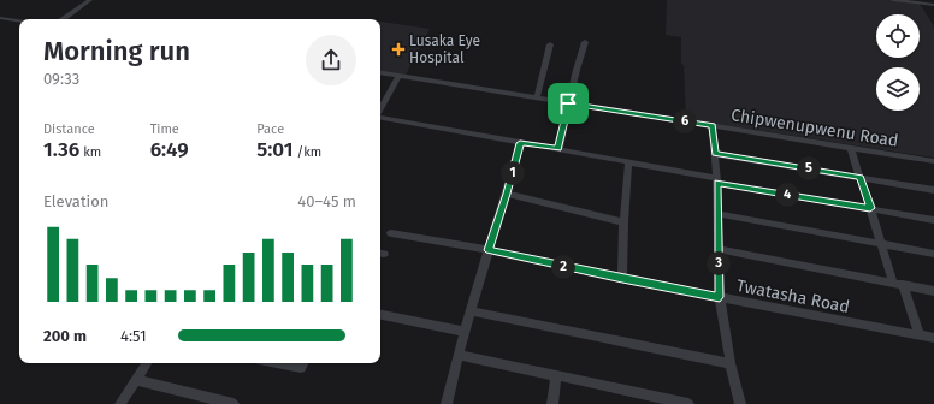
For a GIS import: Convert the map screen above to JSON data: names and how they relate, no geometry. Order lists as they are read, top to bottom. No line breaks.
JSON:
{"streets":{"street":["Chipwenupwenu Road","Twatasha Road"]},"places":{"health":["Lusaka Eye Hospital"]},"page":{"heading":["Morning run","09:33"],"stats":[["Distance","1.36 km"],["Time","6:49"],["Pace","5:01 /km"]],"pins":["6","5","1","4","3","2"],"chart":["Elevation","40–45 m"],"list":[{"name":"200 m","note":"4:51"}]}}
